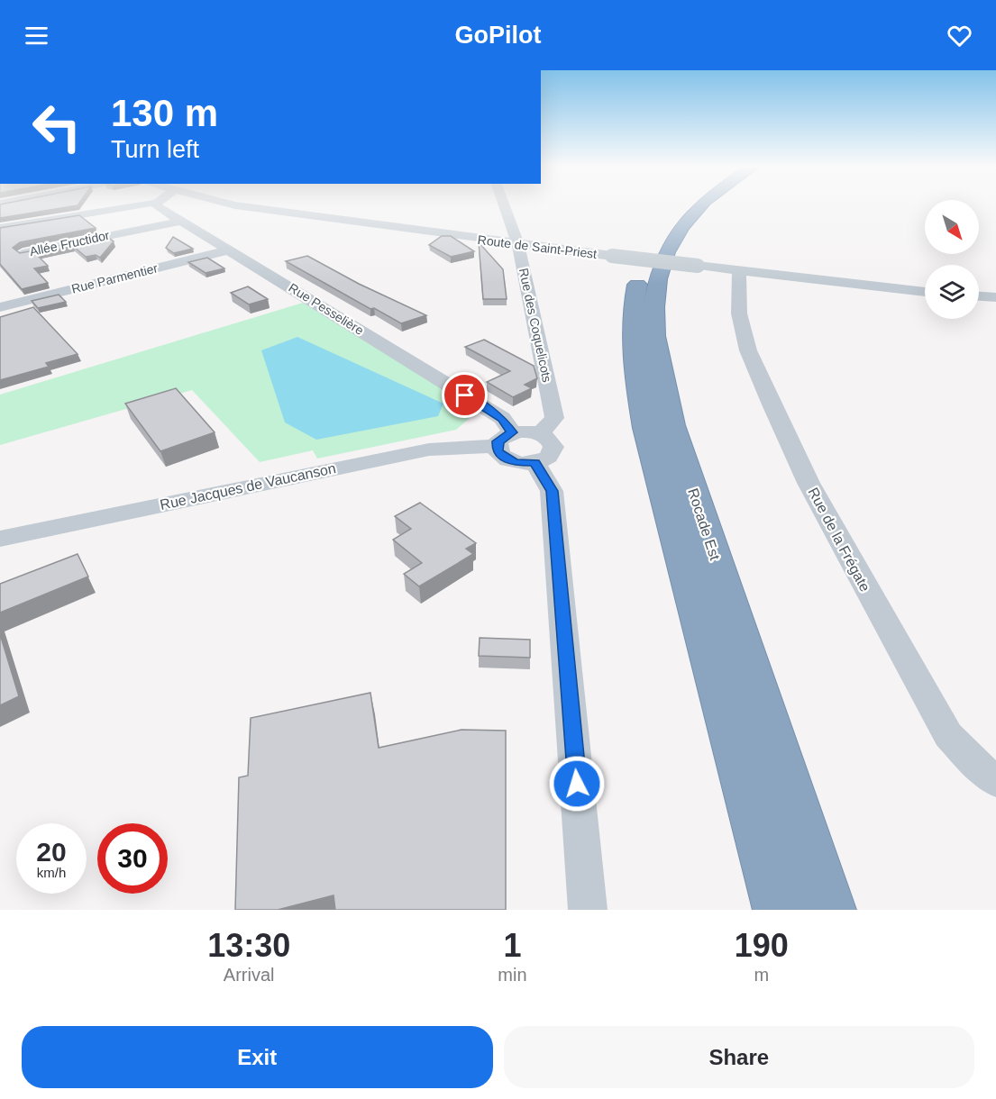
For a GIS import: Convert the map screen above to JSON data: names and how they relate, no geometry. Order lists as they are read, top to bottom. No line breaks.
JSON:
{"streets":{"highway":["Rocade Est"],"street":["Allée Fructidor","Route de Saint-Priest","Rue Parmentier","Rue Pesselière","Rue des Coquelicots","Rue Jacques de Vaucanson","Rue de la Frégate"]},"crossings":[["Allée Fructidor","Rue Pesselière"],["Route de Saint-Priest","Rue des Coquelicots"],["Route de Saint-Priest","Rue de la Frégate"],["Rue Parmentier","Rue Pesselière"],["Rue Pesselière","Rue des Coquelicots"],["Rue Pesselière","Rue Jacques de Vaucanson"],["Rue des Coquelicots","Rue Jacques de Vaucanson"]],"north":"bottom right","page":{"header":"GoPilot","turn":["130 m","Turn left"],"speed":"20 km/h","limit":"30","eta":["13:30","Arrival","1","min","190","m"],"buttons":["Exit","Share"]}}
